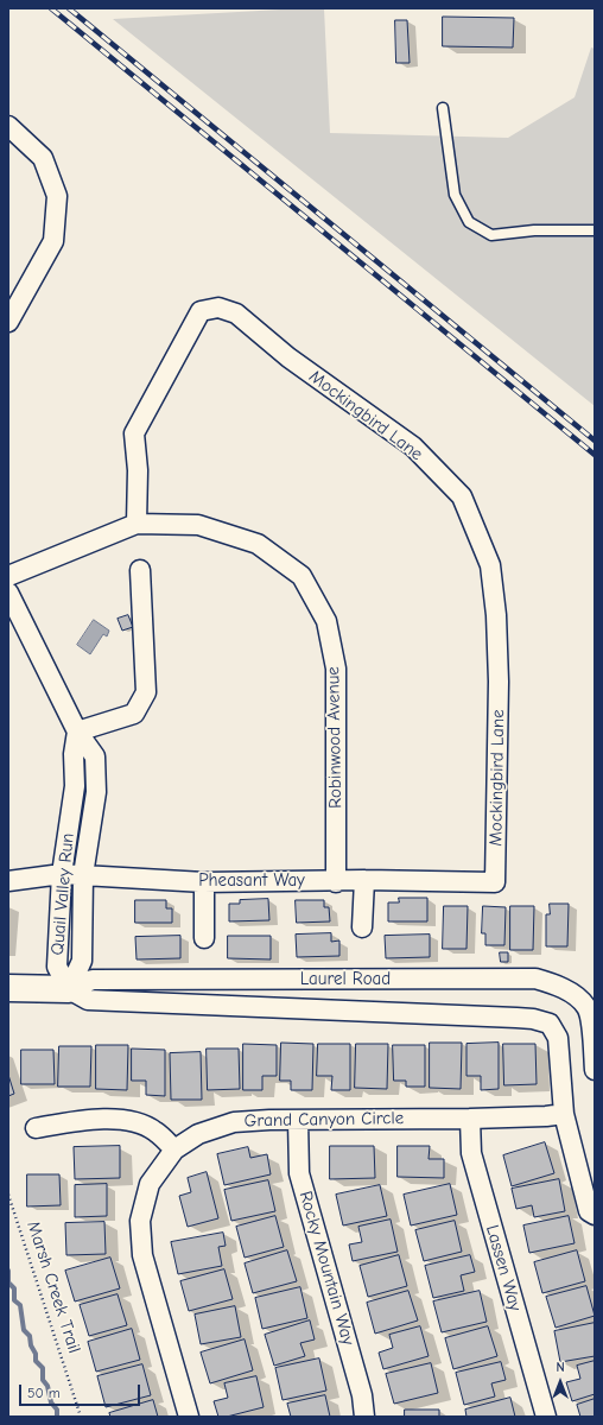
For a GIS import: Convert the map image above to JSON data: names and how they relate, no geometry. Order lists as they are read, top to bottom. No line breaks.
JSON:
{"streets":{"street":["Mockingbird Lane","Robinwood Avenue","Pheasant Way","Quail Valley Run","Laurel Road","Grand Canyon Circle","Rocky Mountain Way","Lassen Way"],"path":["Marsh Creek Trail"]},"crossings":[["Mockingbird Lane","Robinwood Avenue"],["Mockingbird Lane","Pheasant Way"],["Robinwood Avenue","Pheasant Way"],["Pheasant Way","Quail Valley Run"],["Quail Valley Run","Laurel Road"],["Laurel Road","Grand Canyon Circle"],["Grand Canyon Circle","Rocky Mountain Way"],["Grand Canyon Circle","Lassen Way"]],"scale_bar":"50 m","north":"top"}
